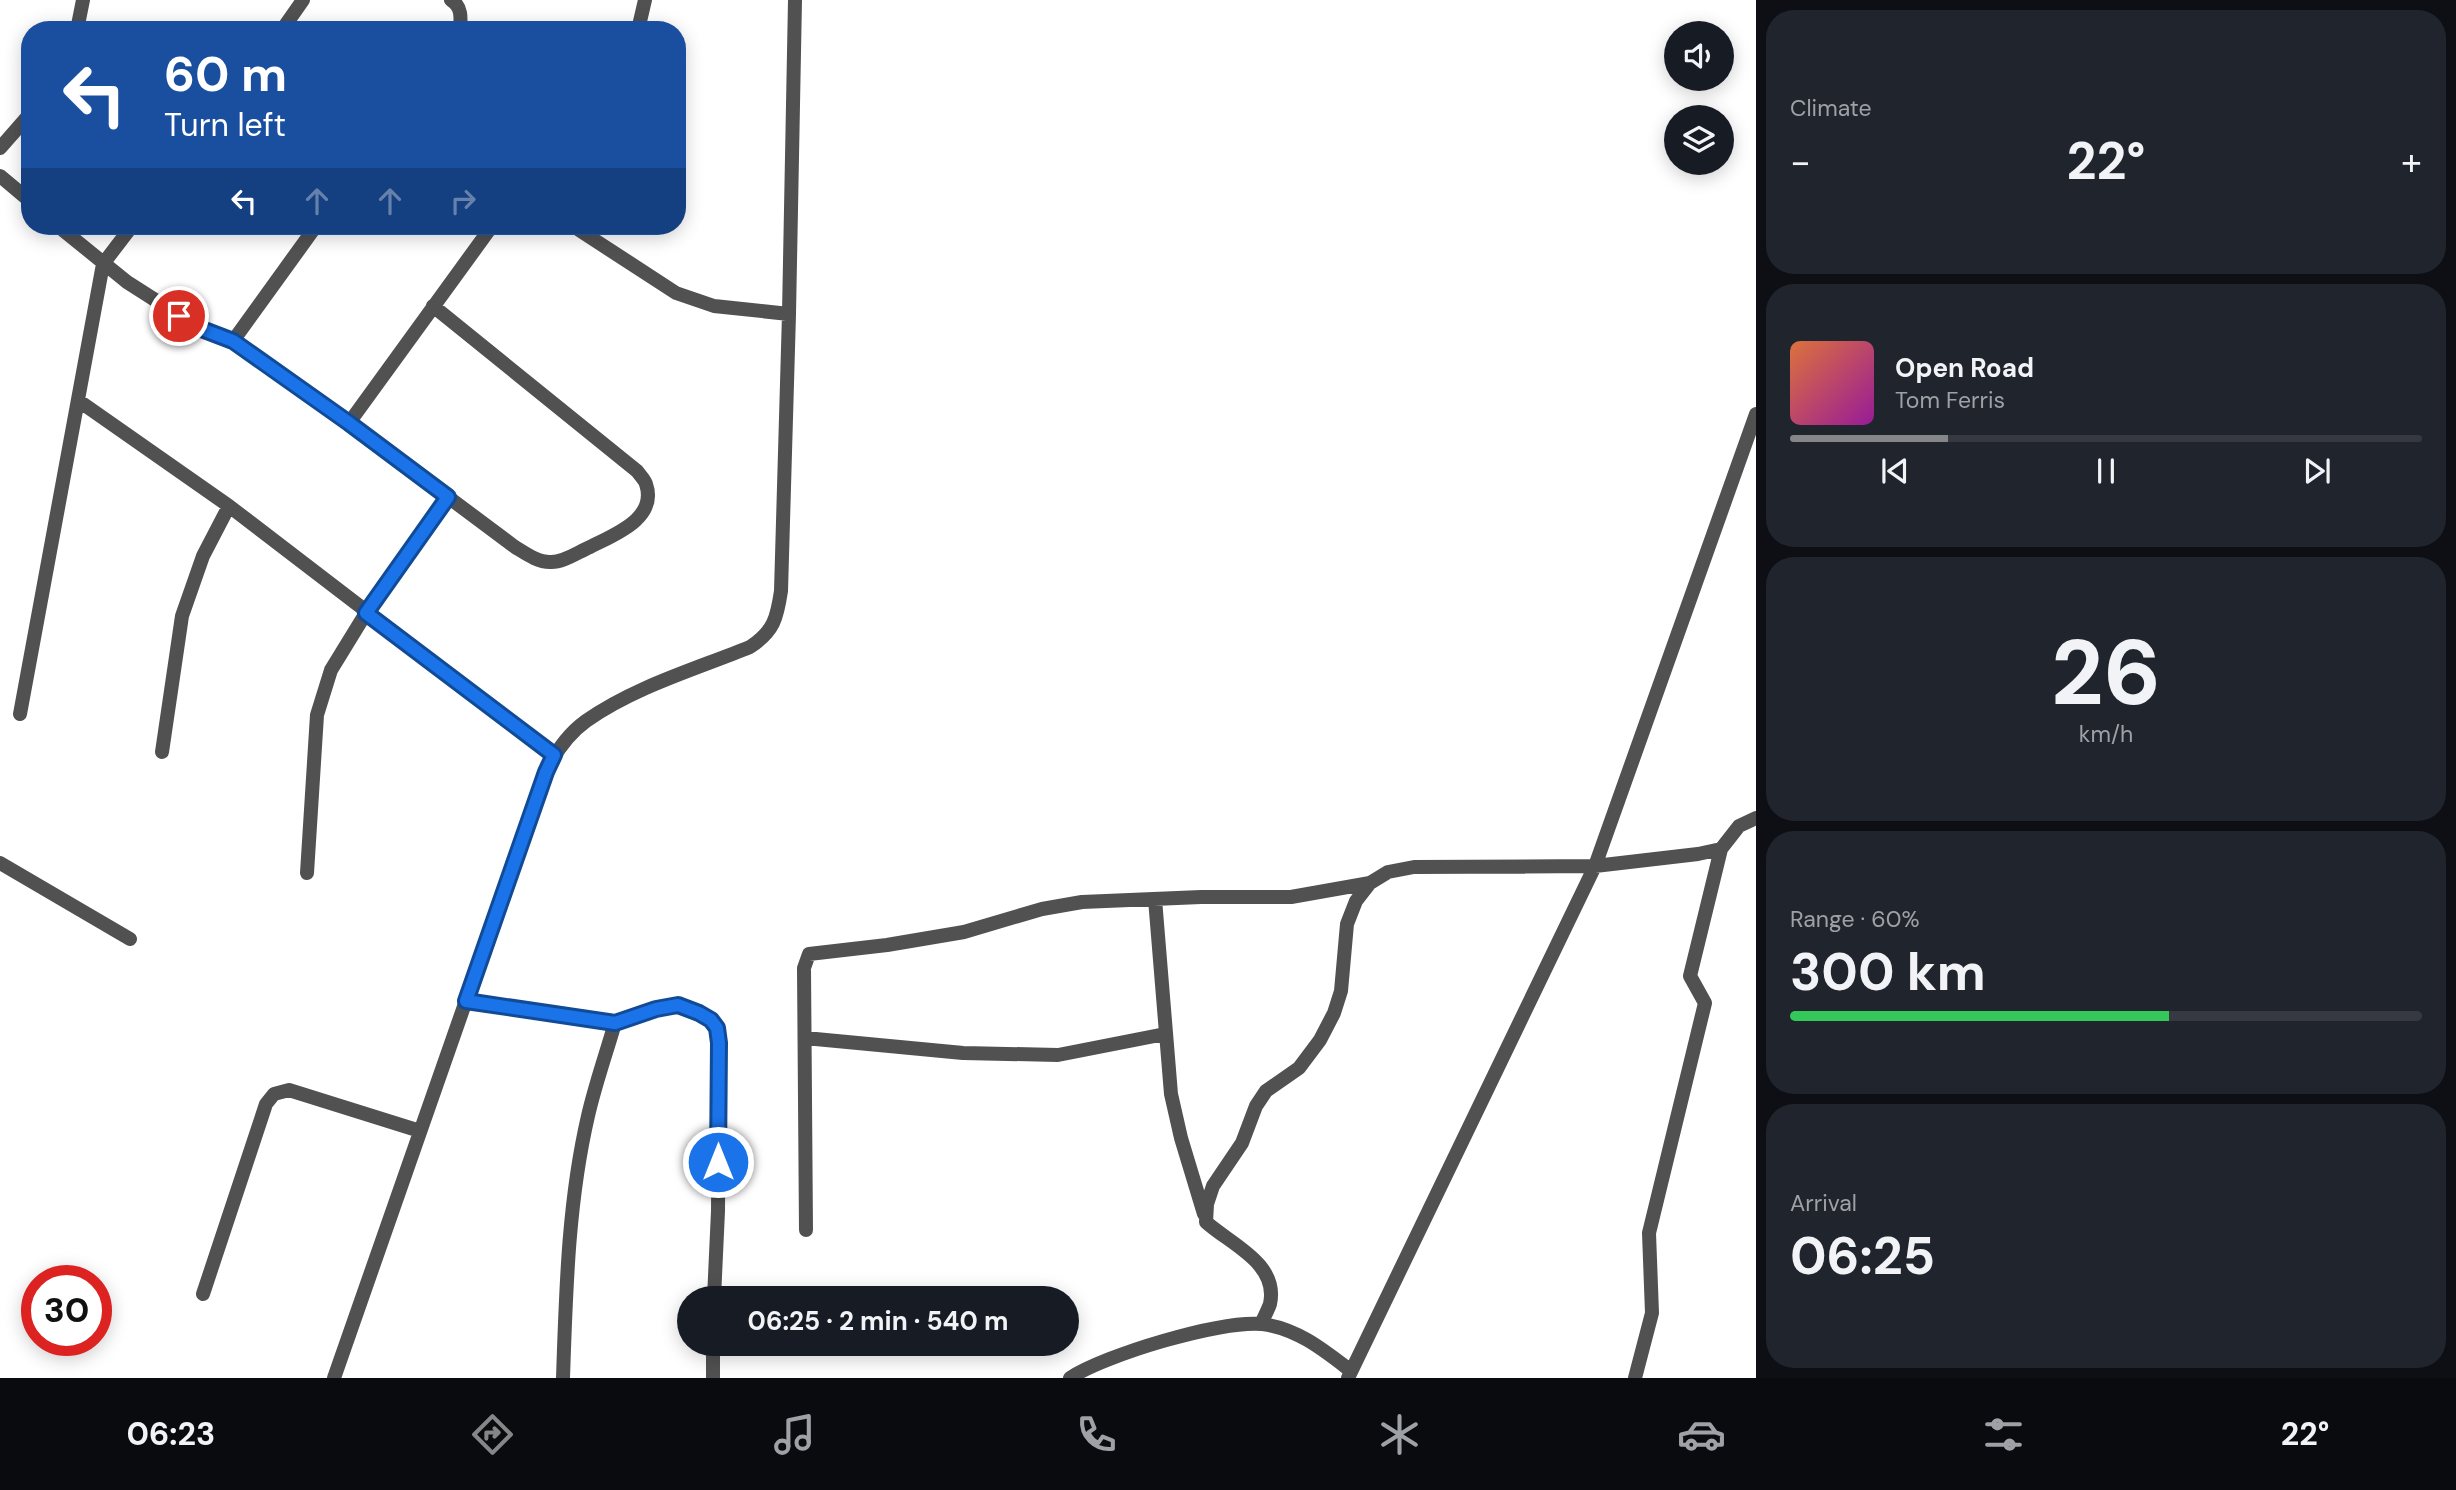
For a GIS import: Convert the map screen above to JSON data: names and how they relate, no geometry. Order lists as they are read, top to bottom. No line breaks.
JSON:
{"page":{"tile":["Climate",["26","km/h"],["Range · 60%","300 km"],["Arrival","06:25"]],"turn":["60 m","Turn left"],"heat":["−","22°","+"],"song":["Open Road","Tom Ferris"],"limit":"30","trip":"06:25 · 2 min · 540 m","tabs":["06:23","22°"]}}
